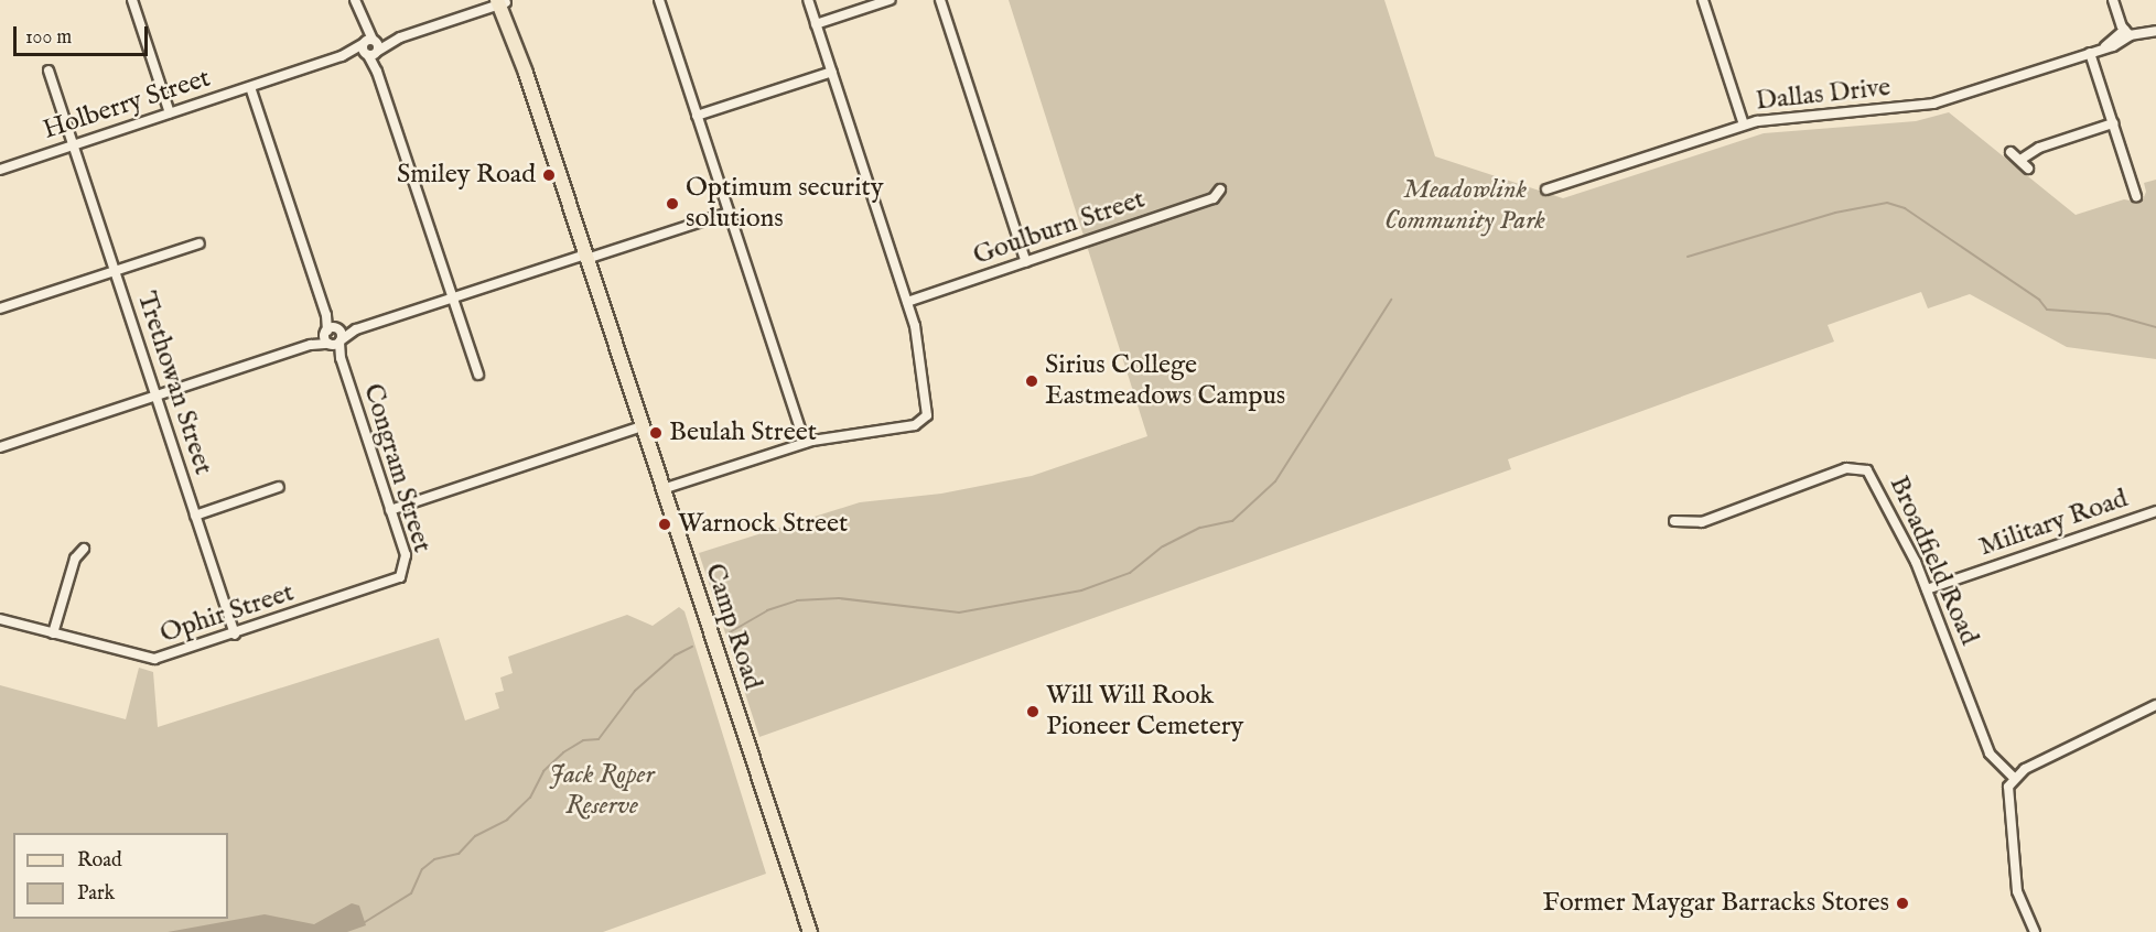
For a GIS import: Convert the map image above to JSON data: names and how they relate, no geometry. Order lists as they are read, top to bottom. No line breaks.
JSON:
{"streets":{"main road":["Camp Road"],"street":["Dallas Drive","Holberry Street","Goulburn Street","Trethowan Street","Congram Street","Military Road","Broadfield Road","Ophir Street"]},"crossings":[["Holberry Street","Trethowan Street"],["Holberry Street","Camp Road"],["Trethowan Street","Ophir Street"],["Congram Street","Ophir Street"],["Military Road","Broadfield Road"]],"parks":["Meadowlink Community Park","Jack Roper Reserve"],"places":["Smiley Road","Optimum security solutions","Sirius College Eastmeadows Campus","Beulah Street","Warnock Street","Will Will Rook Pioneer Cemetery","Former Maygar Barracks Stores"],"legend":["Road","Park"],"scale_bar":"100 m"}
